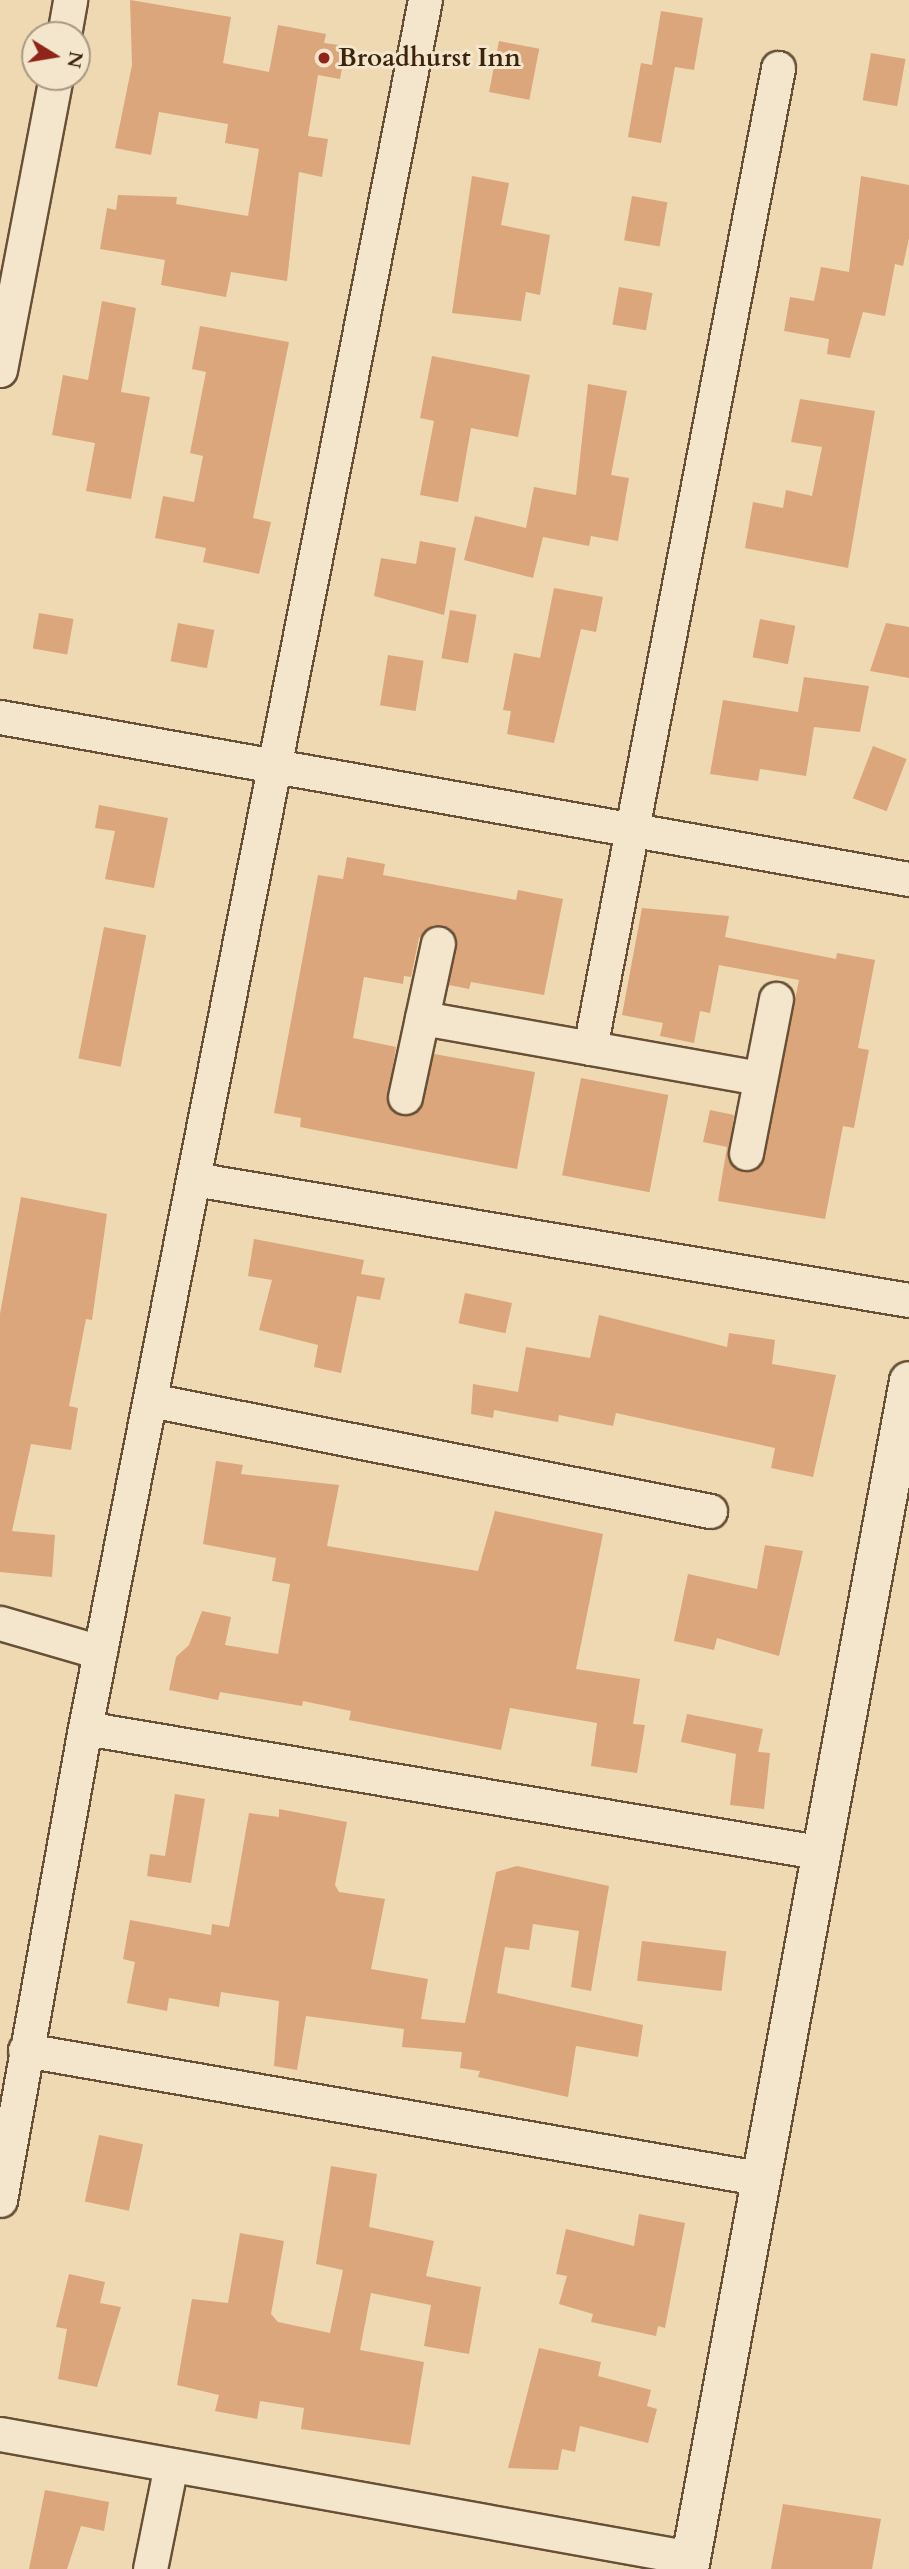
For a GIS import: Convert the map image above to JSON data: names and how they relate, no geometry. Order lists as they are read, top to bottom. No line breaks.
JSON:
{"places":["Broadhurst Inn"],"north":"right"}
